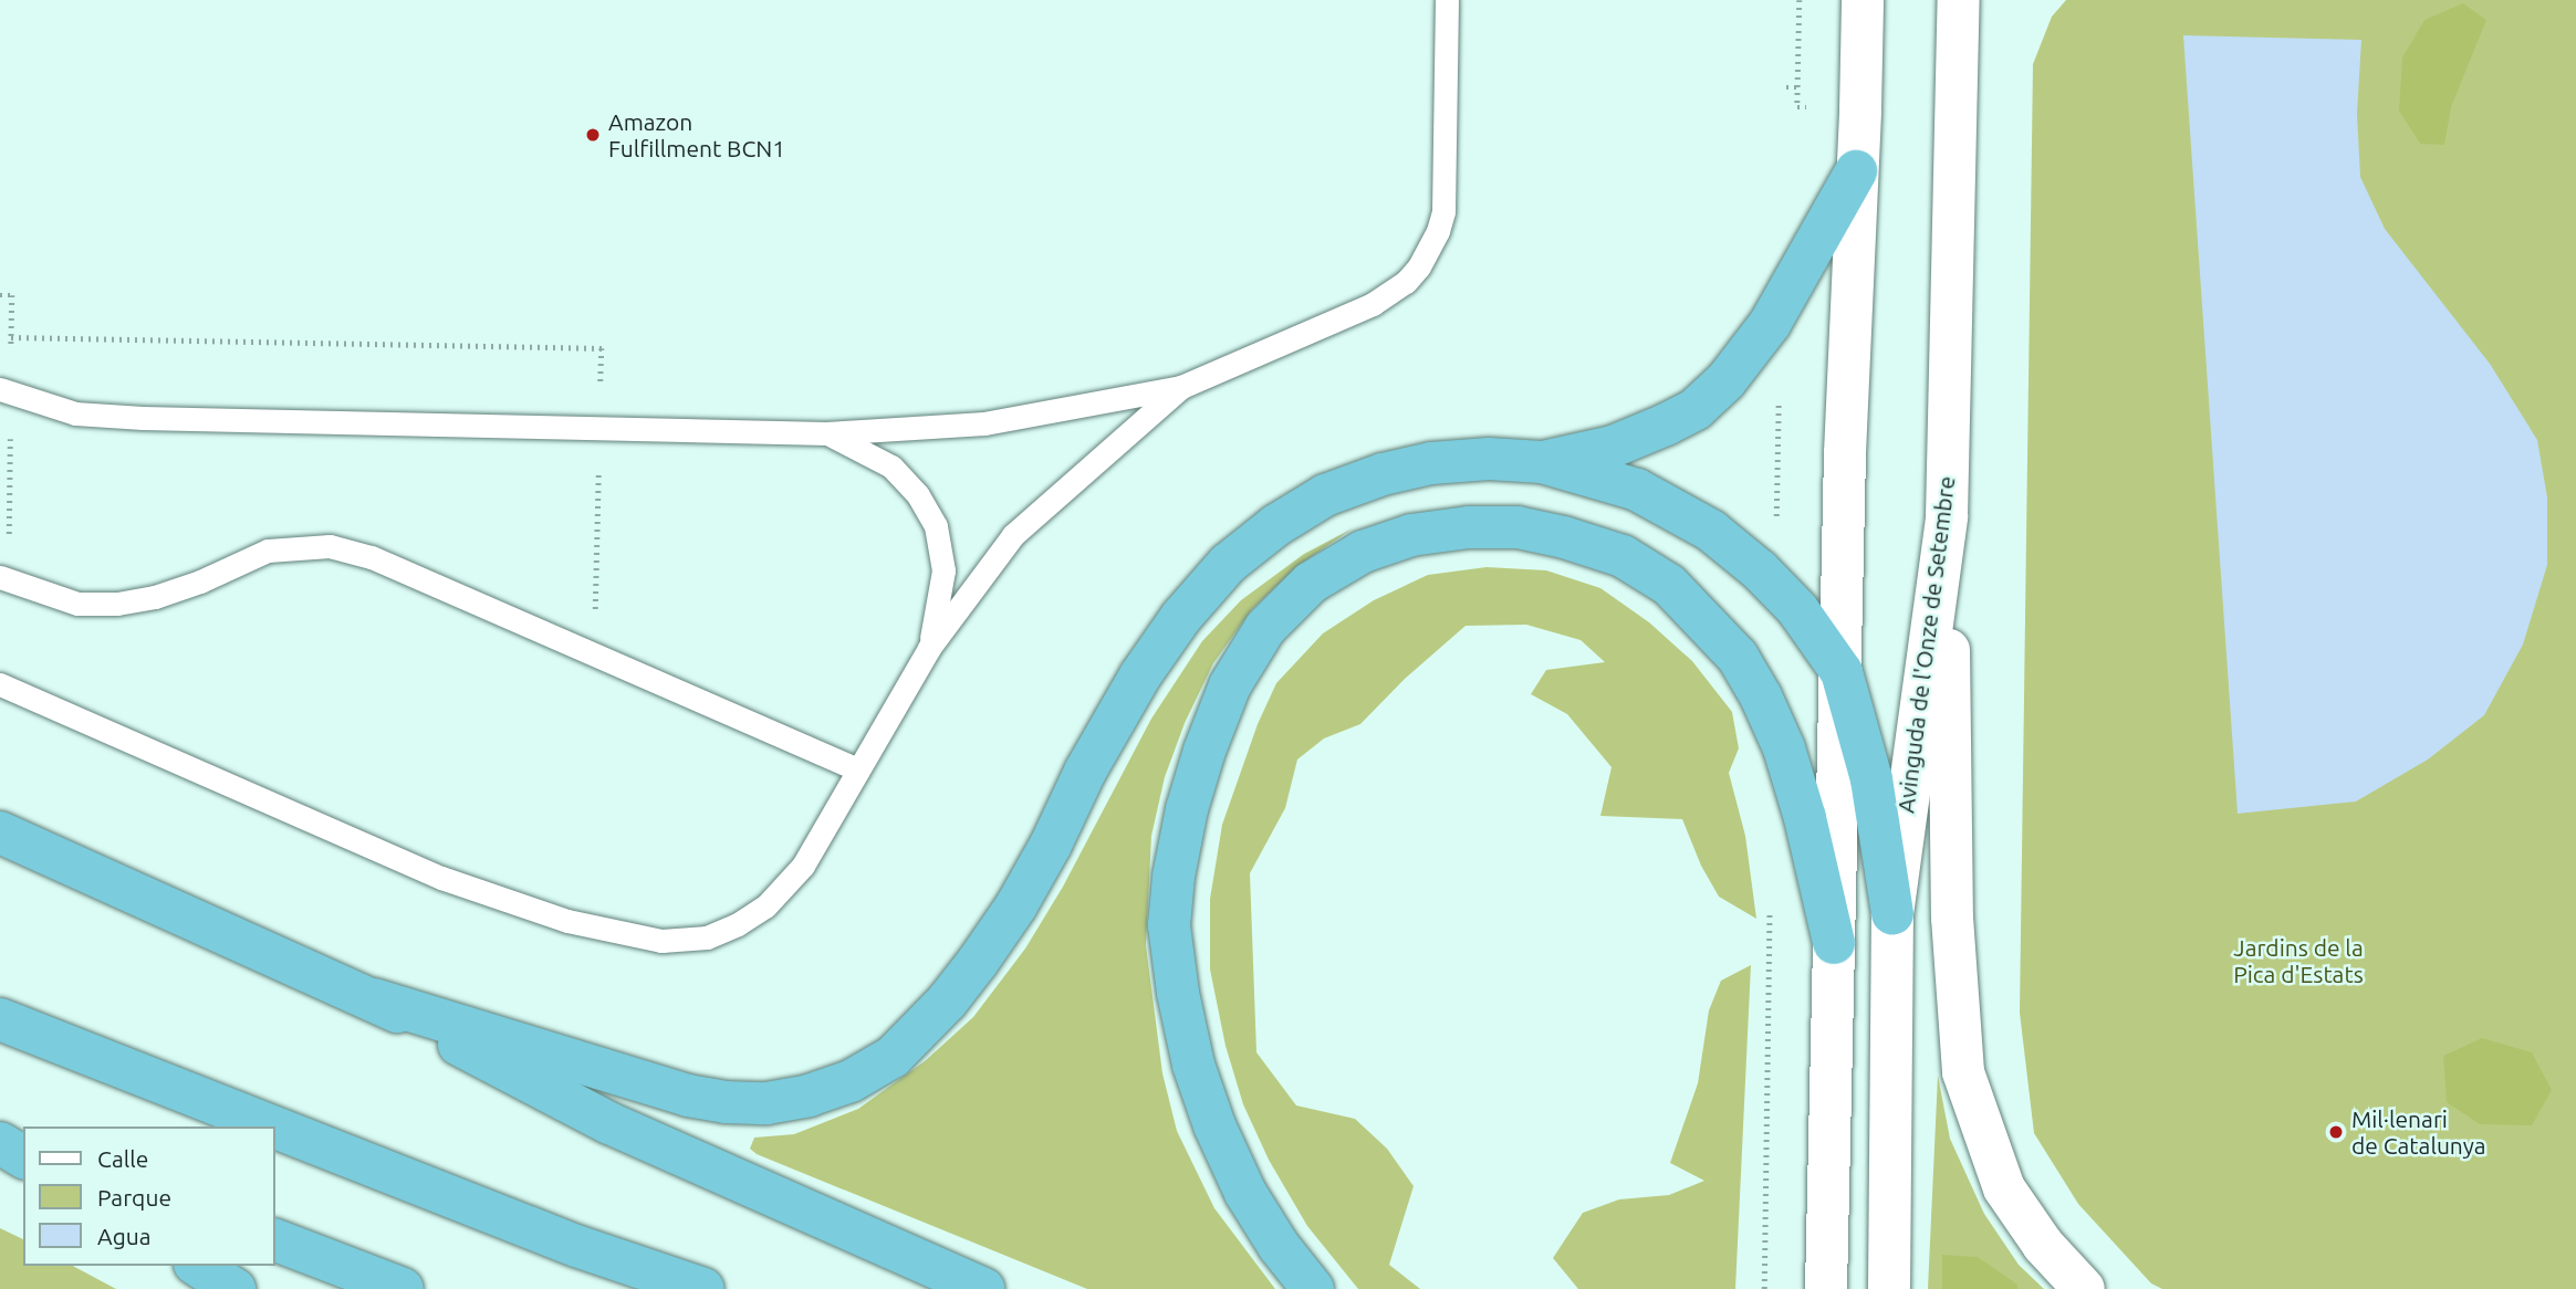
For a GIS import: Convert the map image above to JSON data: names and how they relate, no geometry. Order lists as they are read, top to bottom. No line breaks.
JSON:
{"streets":{"main road":["Avinguda de l'Onze de Setembre"]},"parks":["Jardins de la Pica d'Estats"],"places":["Amazon Fulfillment BCN1","Mil·lenari de Catalunya"],"legend":["Calle","Parque","Agua"]}
